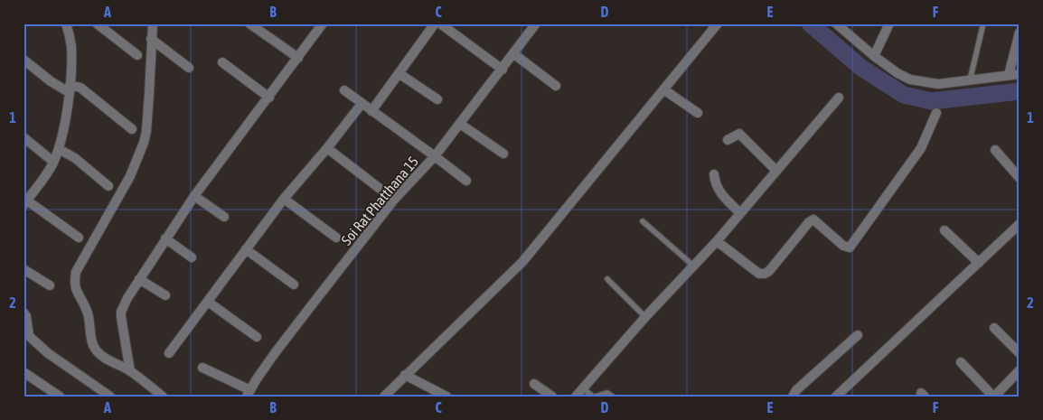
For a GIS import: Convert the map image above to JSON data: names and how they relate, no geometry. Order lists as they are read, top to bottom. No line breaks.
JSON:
{"streets":{"street":["Soi Rat Phatthana 15"]},"grid":{"columns":["A","B","C","D","E","F"],"rows":["1","2"]}}
